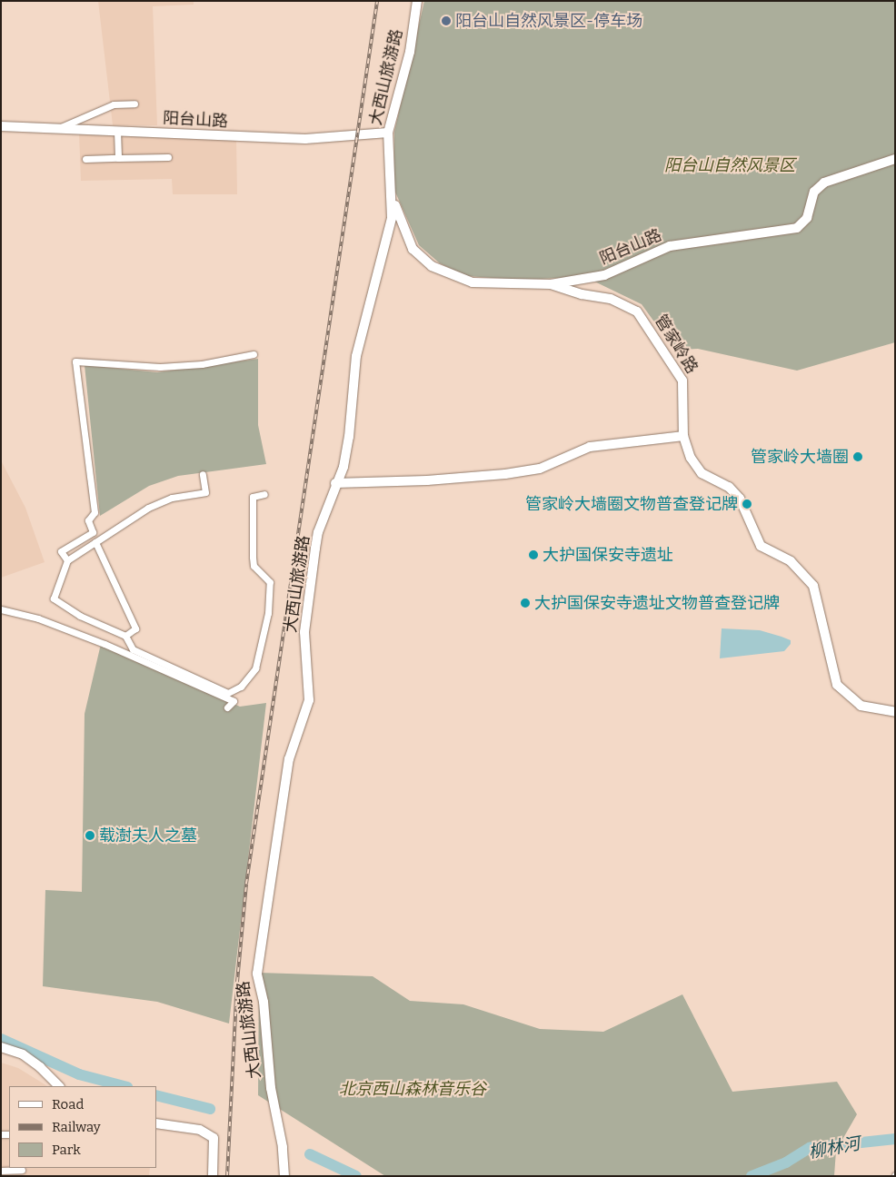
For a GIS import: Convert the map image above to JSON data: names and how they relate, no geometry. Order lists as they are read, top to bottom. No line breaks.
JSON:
{"streets":{"street":["大西山旅游路","阳台山路","管家岭路"]},"crossings":[["大西山旅游路","阳台山路"],["阳台山路","管家岭路"]],"water":["柳林河"],"parks":["阳台山自然风景区","北京西山森林音乐谷"],"places":["阳台山自然风景区-停车场","管家岭大墙圈","管家岭大墙圈文物普查登记牌","大护国保安寺遗址","大护国保安寺遗址文物普查登记牌","载澍夫人之墓"],"legend":["Road","Railway","Park"]}
